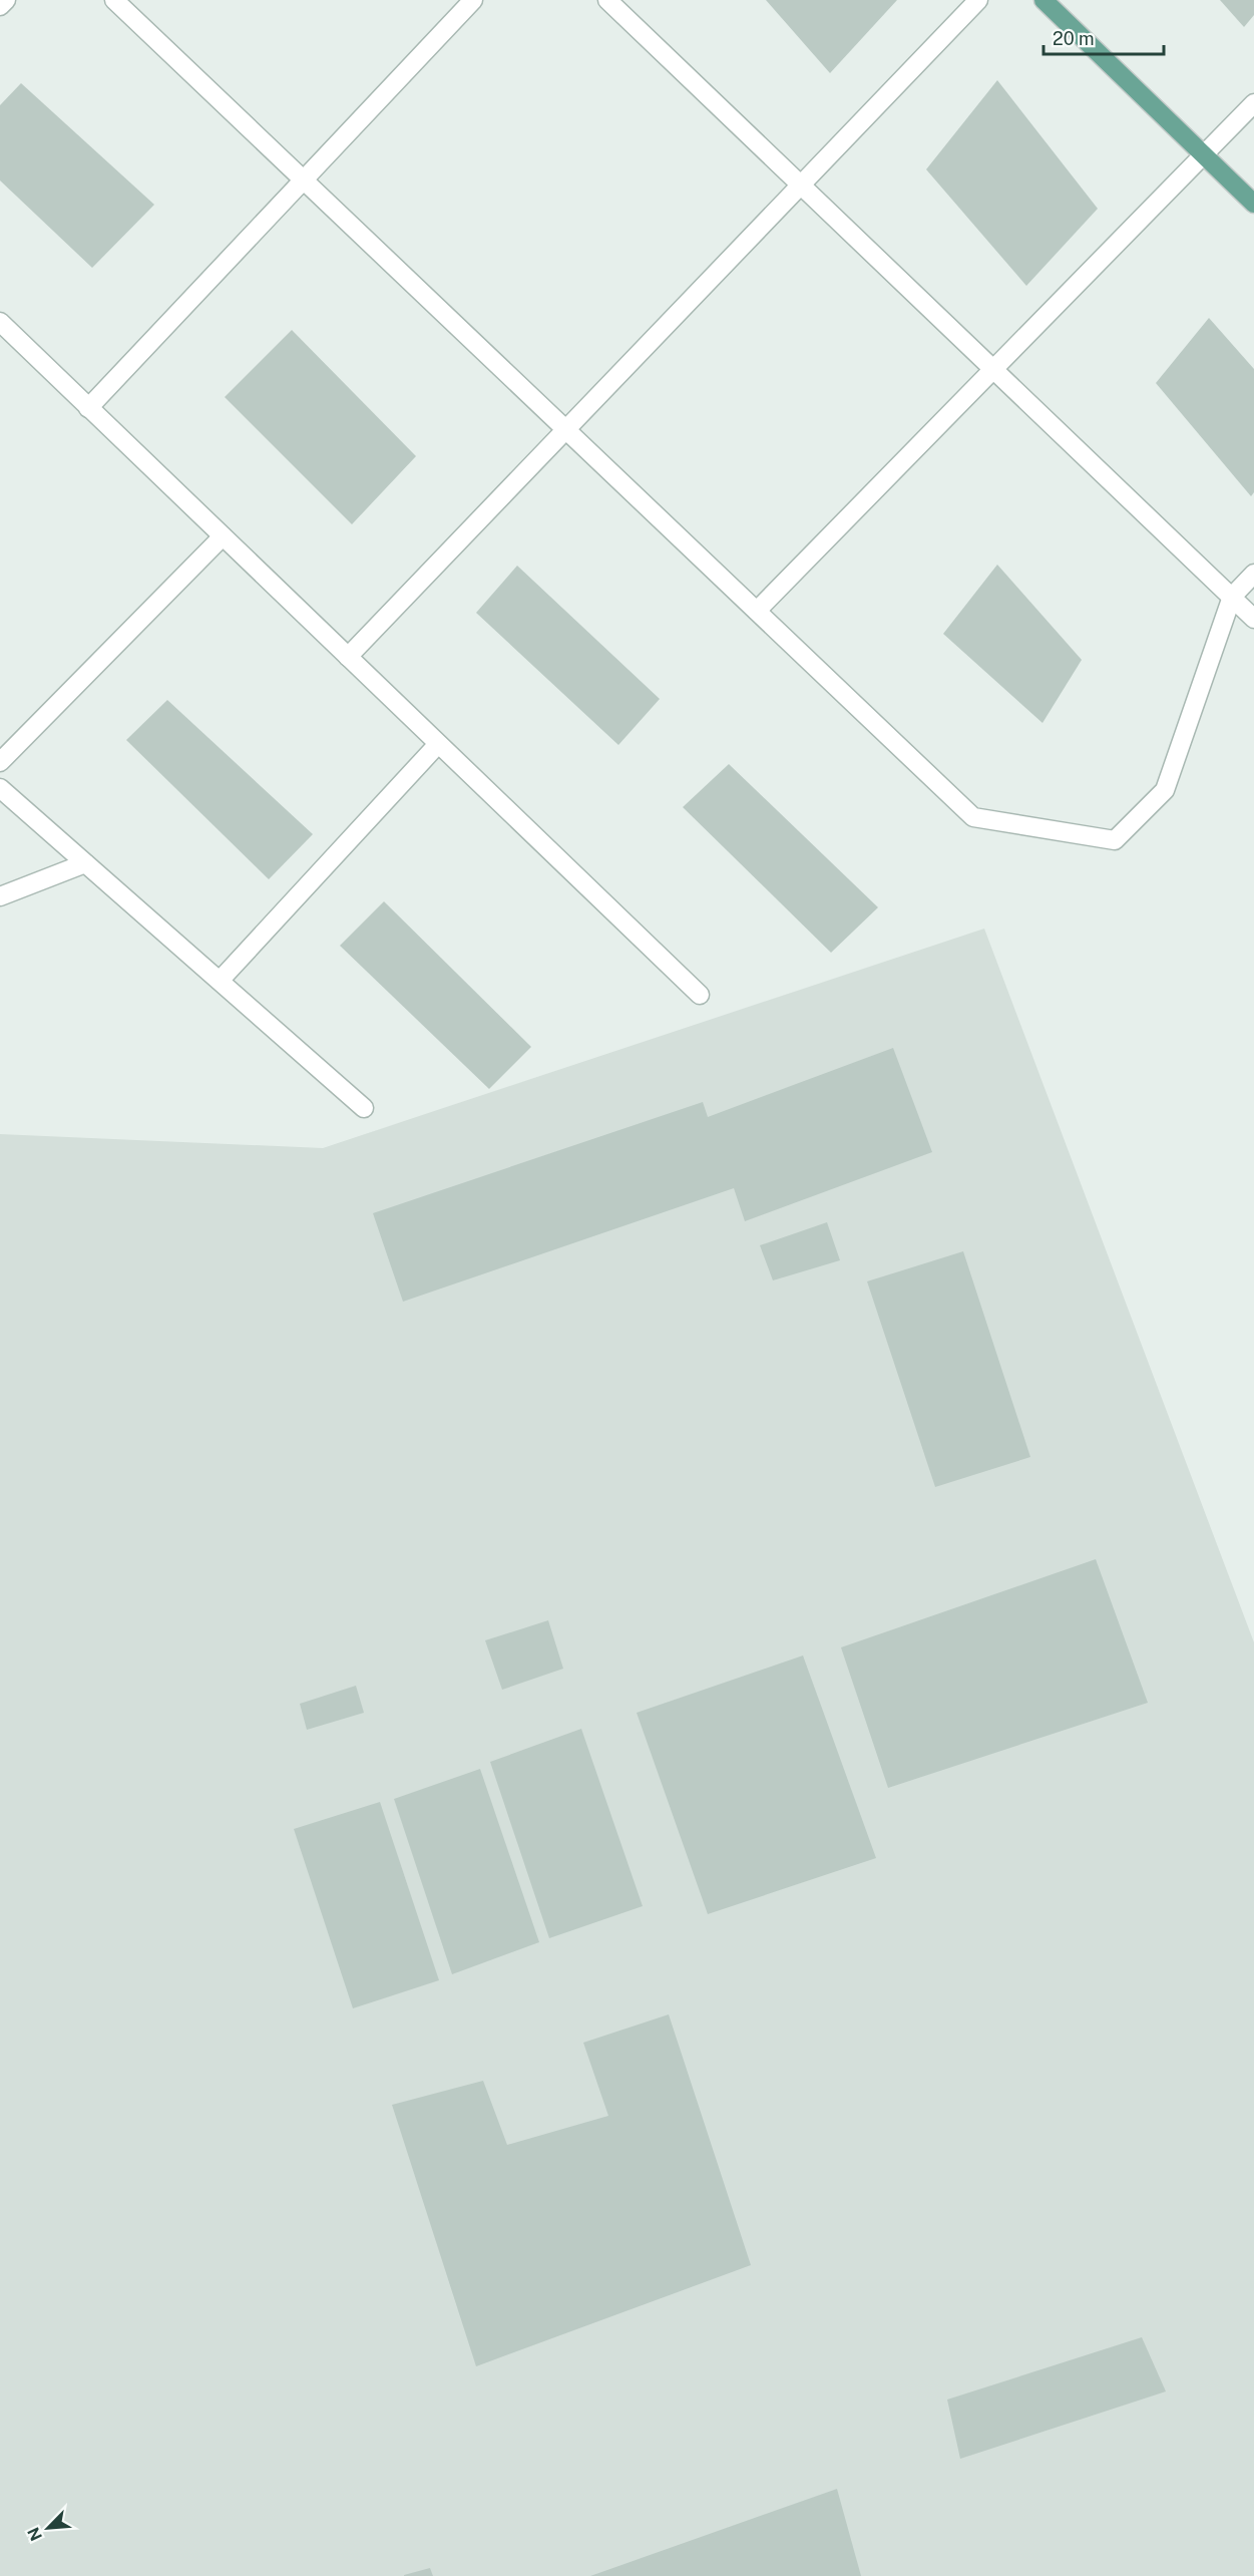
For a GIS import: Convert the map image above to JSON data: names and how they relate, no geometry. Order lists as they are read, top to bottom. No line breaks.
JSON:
{"scale_bar":"20 m","north":"bottom left"}
